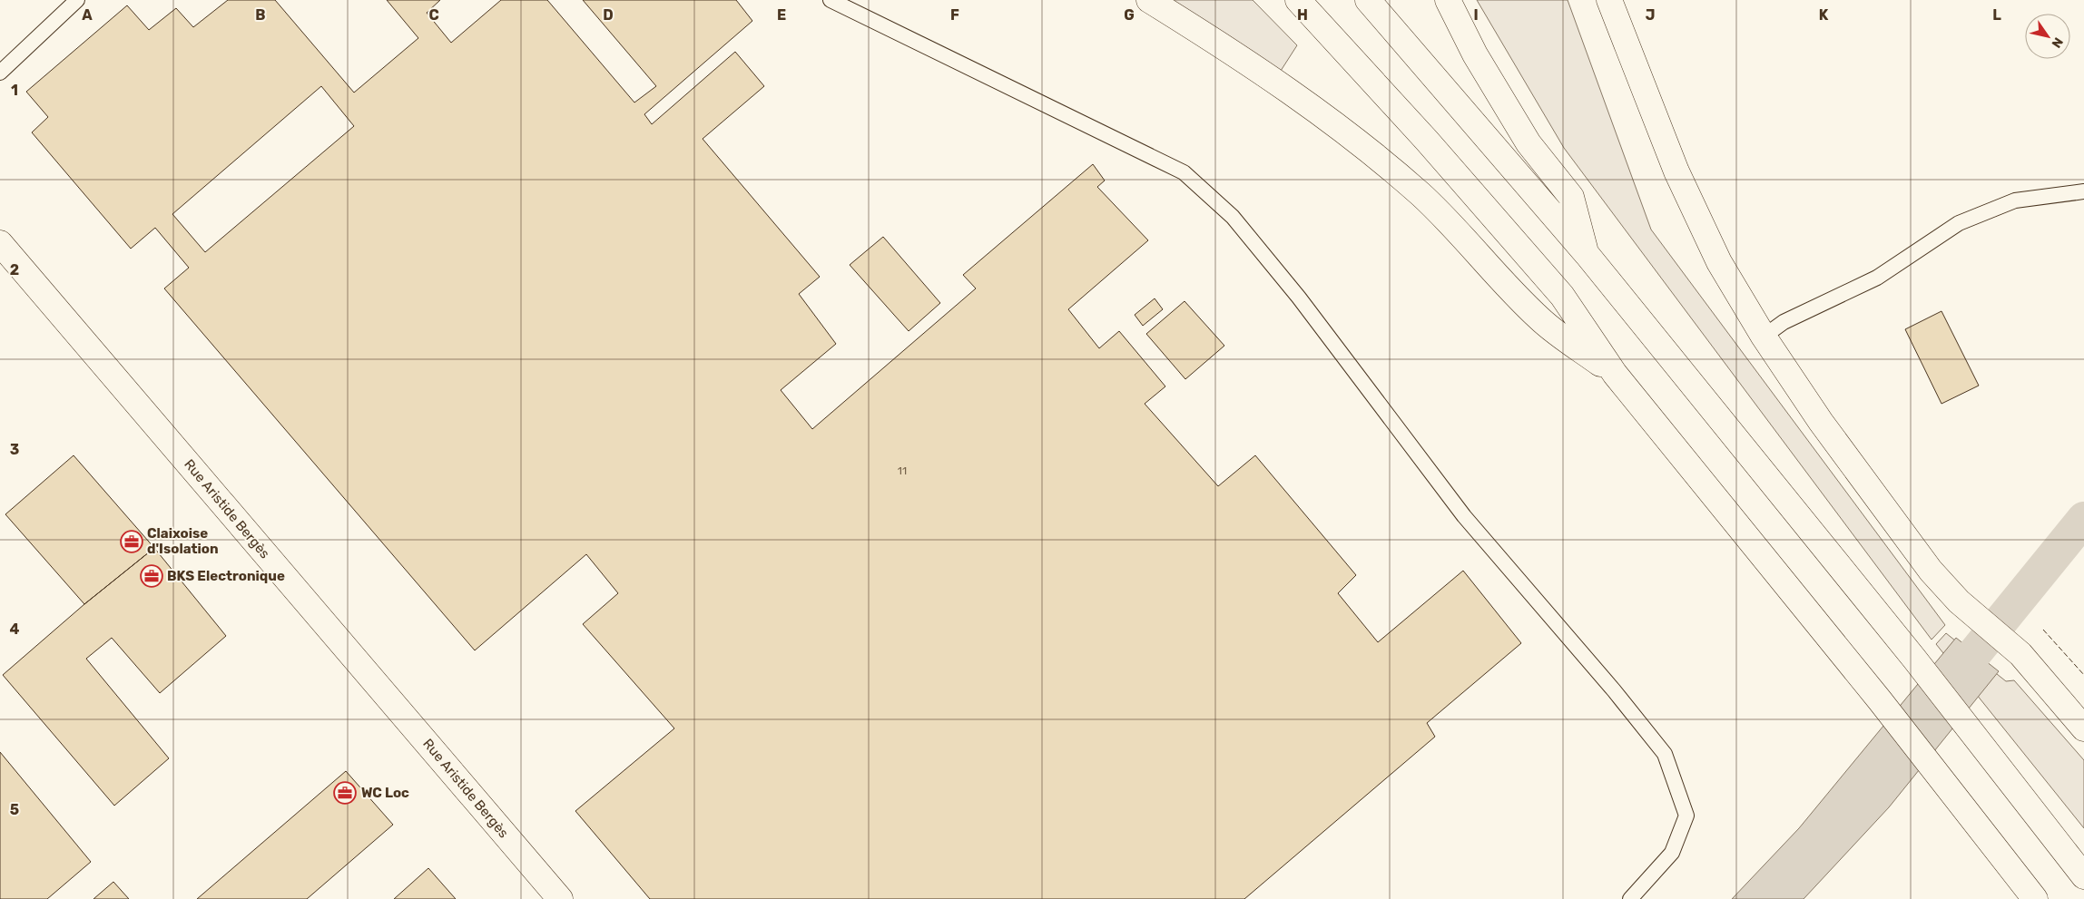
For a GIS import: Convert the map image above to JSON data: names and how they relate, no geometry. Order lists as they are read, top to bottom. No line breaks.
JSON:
{"streets":{"main road":["Rue Aristide Bergès"]},"places":{"office":["Claixoise d'Isolation","BKS Electronique","WC Loc"]},"house_numbers":["11"],"north":"bottom right","grid":{"columns":["A","B","C","D","E","F","G","H","I","J","K","L"],"rows":["1","2","3","4","5"]}}
